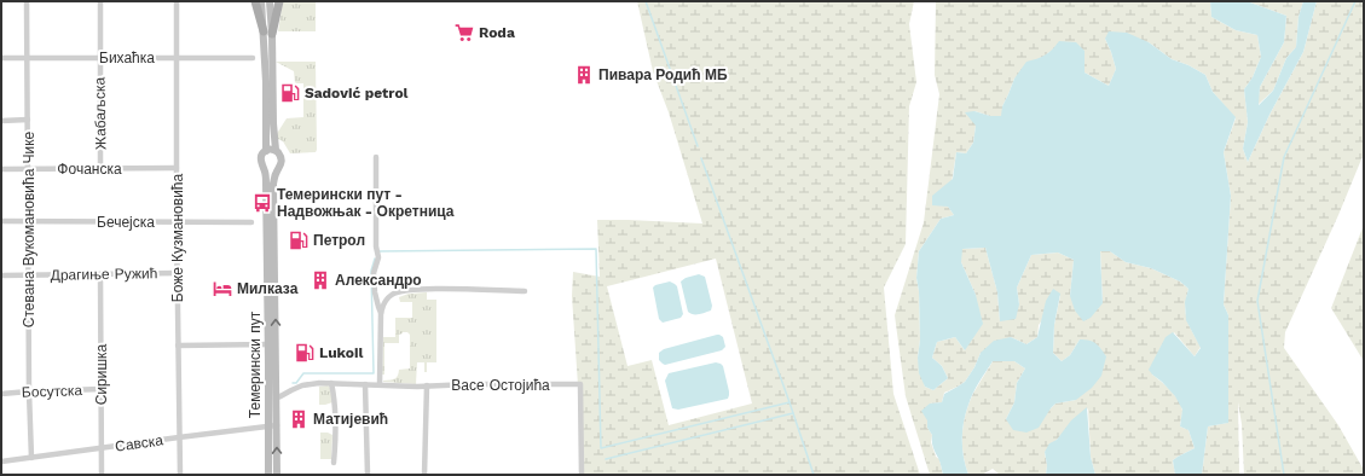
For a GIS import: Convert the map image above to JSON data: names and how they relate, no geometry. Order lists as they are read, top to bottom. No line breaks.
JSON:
{"streets":{"main road":["Темерински пут"],"street":["Бихаћка","Жабаљска","Фочанска","Бечејска","Стевана Вукомановића Чике","Боже Кузмановића","Драгиње Ружић","Сиришка","Васе Остојића","Босутска","Савска"]},"crossings":[["Бихаћка","Жабаљска"],["Бихаћка","Стевана Вукомановића Чике"],["Бихаћка","Боже Кузмановића"],["Жабаљска","Фочанска"],["Фочанска","Стевана Вукомановића Чике"],["Фочанска","Боже Кузмановића"],["Бечејска","Стевана Вукомановића Чике"],["Бечејска","Боже Кузмановића"],["Стевана Вукомановића Чике","Драгиње Ружић"],["Стевана Вукомановића Чике","Босутска"],["Стевана Вукомановића Чике","Савска"],["Боже Кузмановића","Драгиње Ружић"],["Боже Кузмановића","Савска"],["Драгиње Ружић","Сиришка"],["Темерински пут","Васе Остојића"],["Темерински пут","Савска"],["Сиришка","Босутска"],["Сиришка","Савска"]],"places":{"supermarket":["Roda"],"building":["Пивара Родић МБ","Александро","Матијевић"],"fuel station":["Sadović petrol","Петрол","Lukoil"],"bus stop":["Темерински пут - Надвожњак - Окретница"],"hotel":["Милказа"]}}
